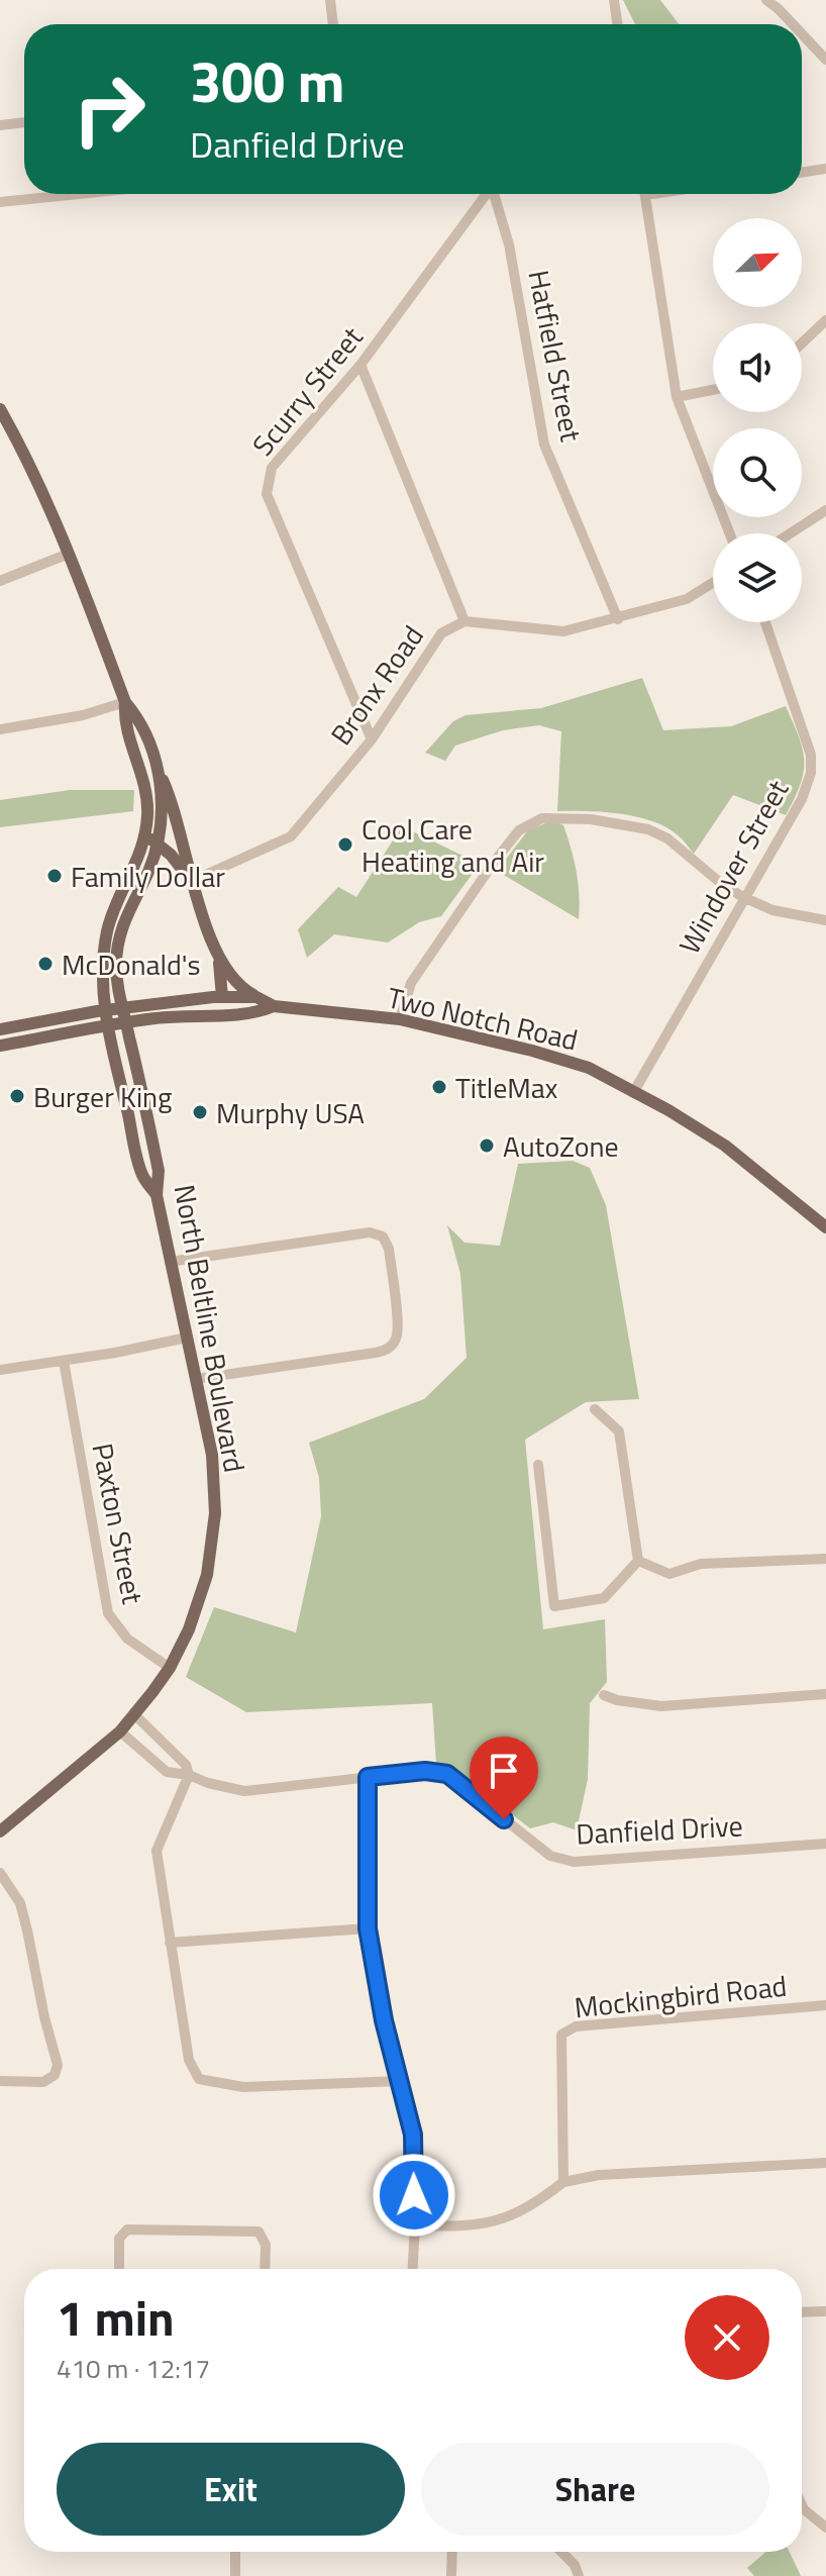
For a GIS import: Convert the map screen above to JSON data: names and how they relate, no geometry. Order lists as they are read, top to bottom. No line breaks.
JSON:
{"streets":{"main road":["Two Notch Road","North Beltline Boulevard"],"street":["Hatfield Street","Scurry Street","Bronx Road","Windover Street","Paxton Street","Danfield Drive","Mockingbird Road"]},"crossings":[["Hatfield Street","Bronx Road"],["Scurry Street","Bronx Road"],["Windover Street","Two Notch Road"],["Two Notch Road","North Beltline Boulevard"],["North Beltline Boulevard","Paxton Street"],["North Beltline Boulevard","Danfield Drive"]],"places":["Cool Care Heating and Air","Family Dollar","McDonald's","TitleMax","Burger King","Murphy USA","AutoZone"],"north":"top right","page":{"turn":["300 m","Danfield Drive"],"heading":["1 min","410 m · 12:17"],"buttons":["Exit","Share"]}}
